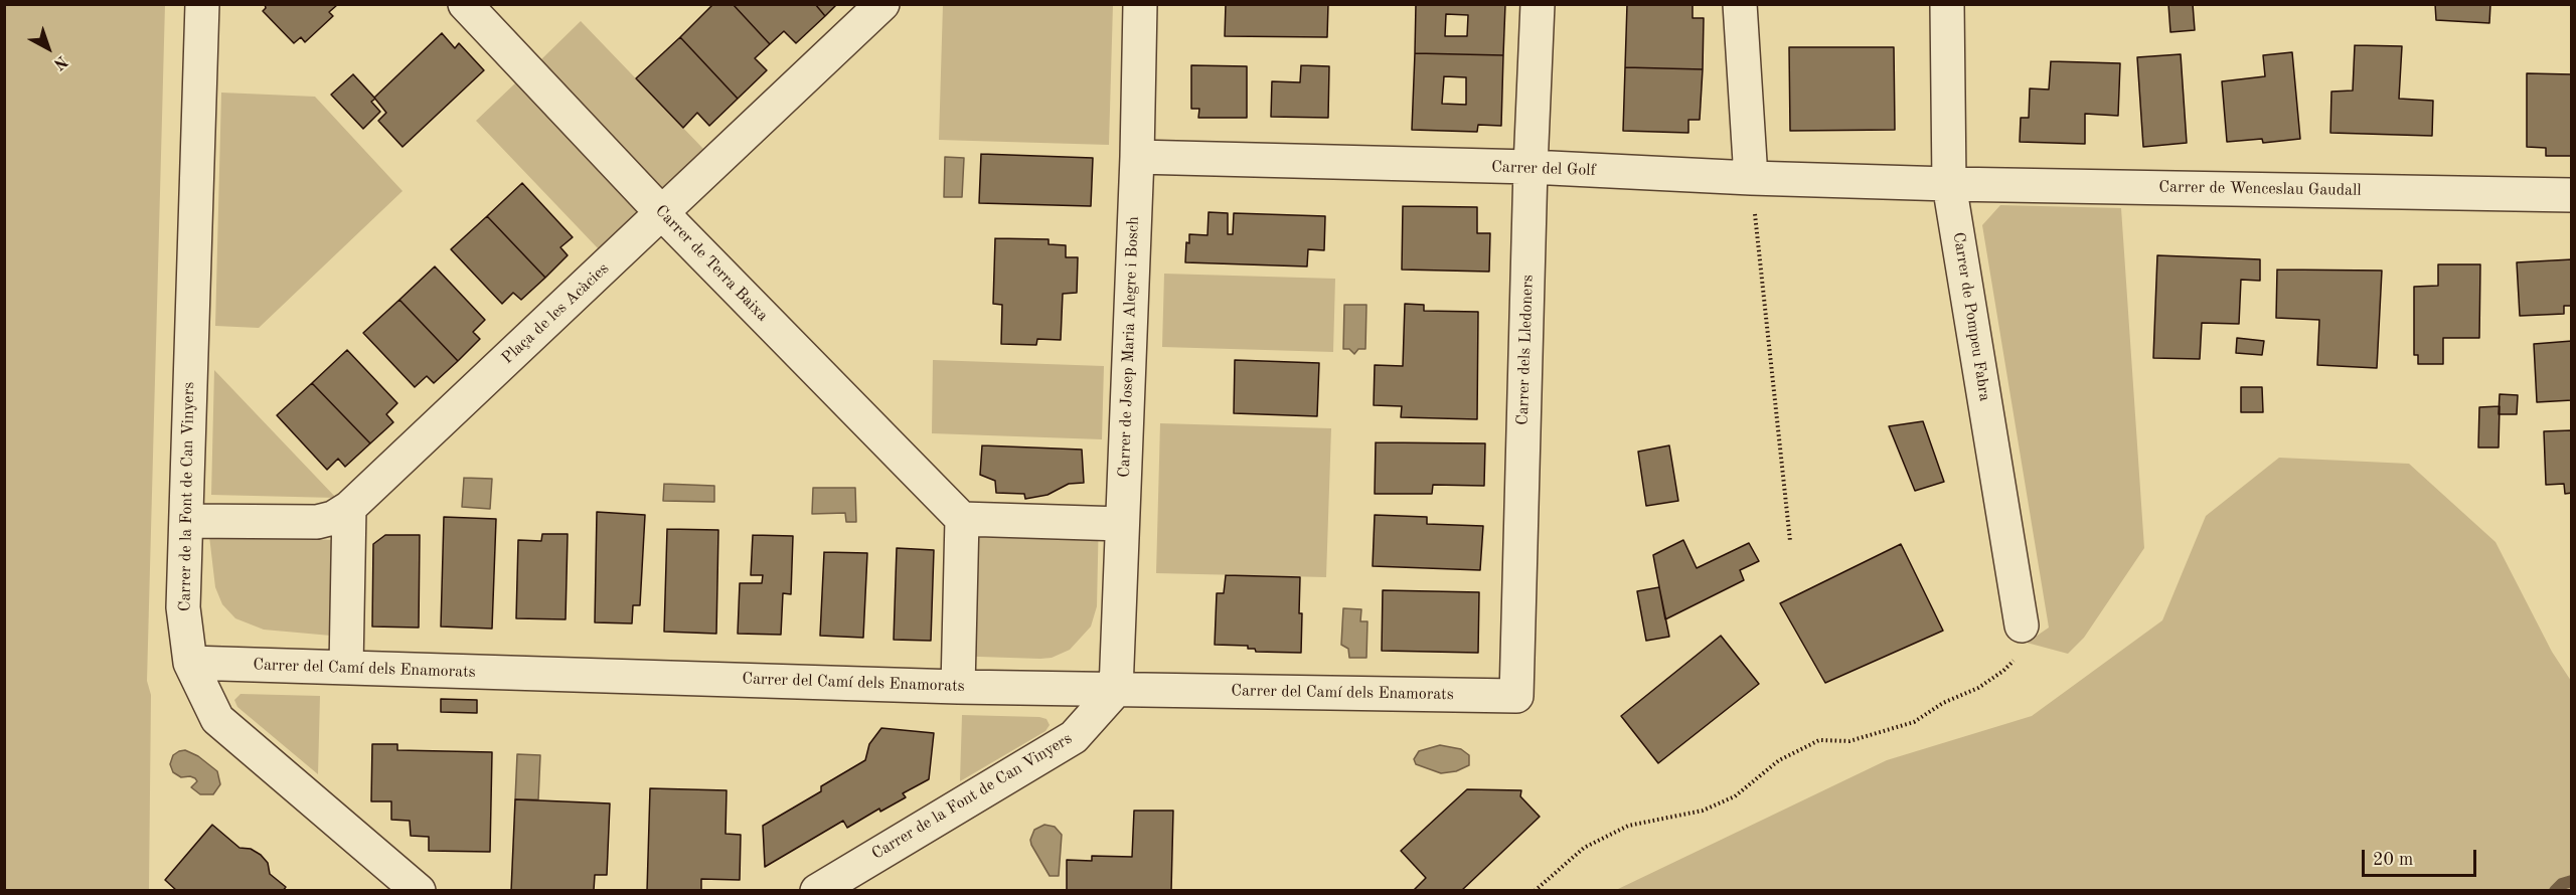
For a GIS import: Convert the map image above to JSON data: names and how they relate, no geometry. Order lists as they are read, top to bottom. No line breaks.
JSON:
{"streets":{"street":["Carrer del Golf","Carrer de Wenceslau Gaudall","Carrer de Terra Baixa","Plaça de les Acàcies","Carrer de Pompeu Fabra","Carrer de Josep Maria Alegre i Bosch","Carrer dels Lledoners","Carrer de la Font de Can Vinyers","Carrer del Camí dels Enamorats"]},"crossings":[["Carrer del Golf","Carrer de Wenceslau Gaudall"],["Carrer del Golf","Carrer de Pompeu Fabra"],["Carrer del Golf","Carrer de Josep Maria Alegre i Bosch"],["Carrer del Golf","Carrer dels Lledoners"],["Carrer de Wenceslau Gaudall","Carrer de Pompeu Fabra"],["Carrer de Terra Baixa","Plaça de les Acàcies"],["Plaça de les Acàcies","Carrer de la Font de Can Vinyers"],["Carrer de Josep Maria Alegre i Bosch","Carrer de la Font de Can Vinyers"],["Carrer de Josep Maria Alegre i Bosch","Carrer del Camí dels Enamorats"],["Carrer dels Lledoners","Carrer del Camí dels Enamorats"],["Carrer de la Font de Can Vinyers","Carrer del Camí dels Enamorats"]],"scale_bar":"20 m","north":"bottom right"}
